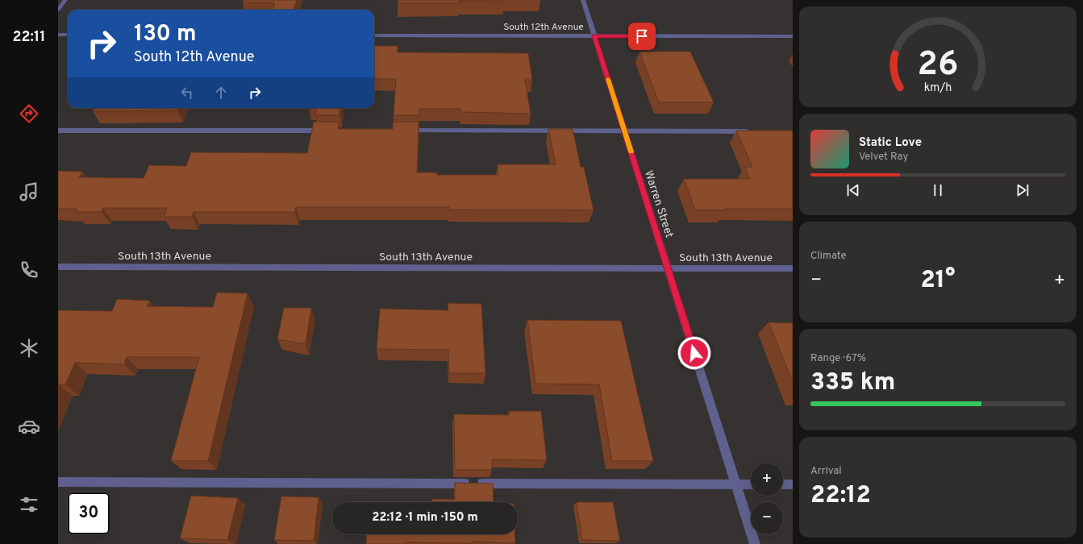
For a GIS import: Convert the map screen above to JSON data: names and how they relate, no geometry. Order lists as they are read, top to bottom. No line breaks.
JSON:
{"streets":{"street":["South 12th Avenue","Warren Street","South 13th Avenue"]},"crossings":[["South 12th Avenue","Warren Street"],["Warren Street","South 13th Avenue"]],"page":{"tabs":"22:11","turn":["130 m","South 12th Avenue"],"song":["Static Love","Velvet Ray"],"tile":["Climate",["Range · 67%","335 km"],["Arrival","22:12"]],"heat":["−","21°","+"],"map_buttons":["+","−"],"limit":"30","trip":"22:12 · 1 min · 150 m","gauge":["26","km/h"]}}
